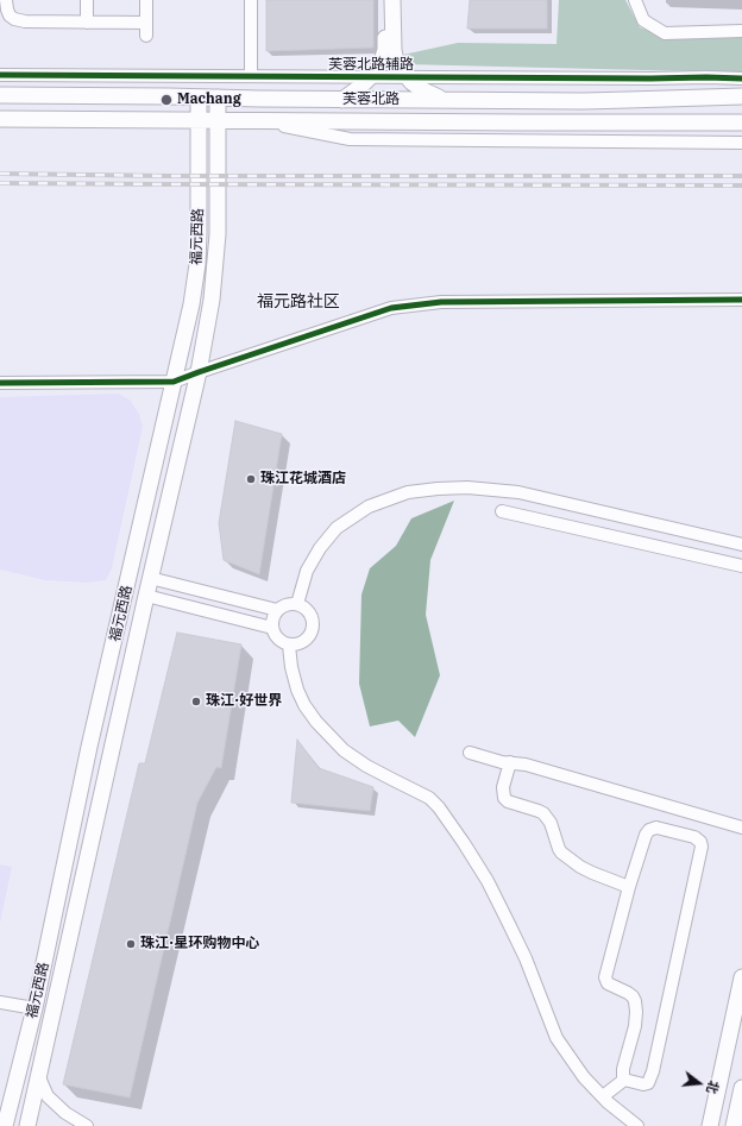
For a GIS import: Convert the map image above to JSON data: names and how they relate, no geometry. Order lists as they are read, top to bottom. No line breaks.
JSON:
{"streets":{"main road":["芙蓉北路","福元西路"],"street":["芙蓉北路辅路"]},"crossings":[["芙蓉北路","福元西路"]],"districts":["福元路社区"],"places":["Machang","珠江花城酒店","珠江·好世界","珠江·星环购物中心"],"north":"right"}
